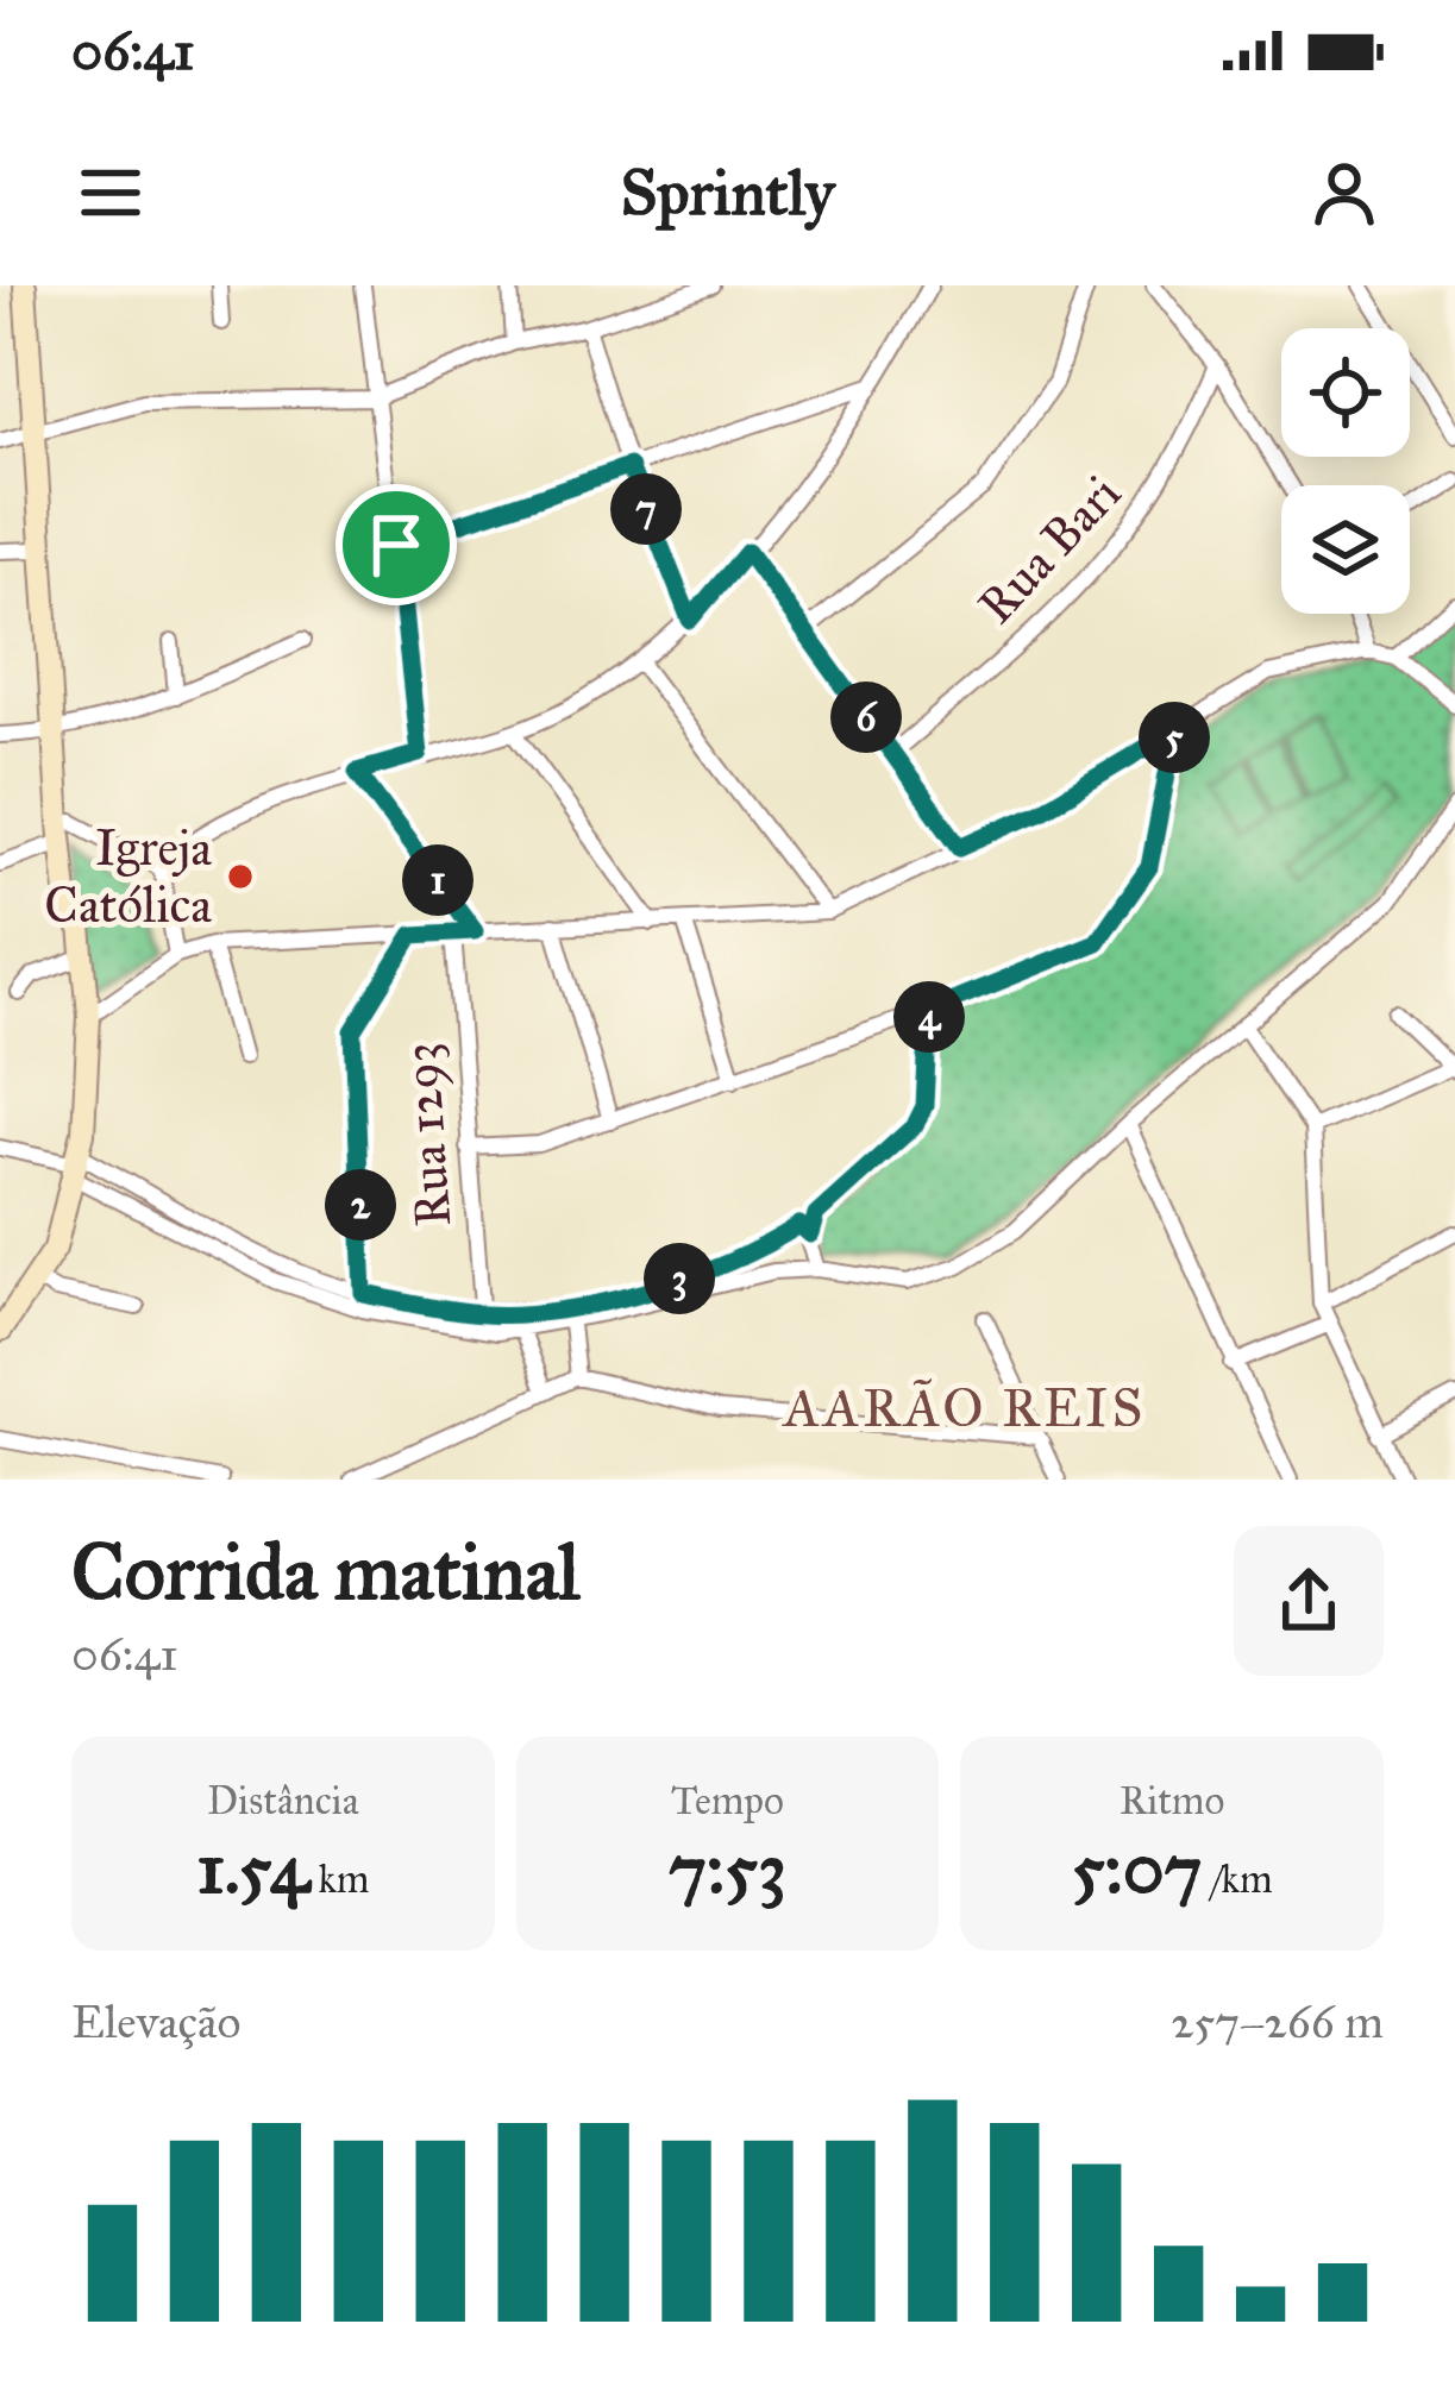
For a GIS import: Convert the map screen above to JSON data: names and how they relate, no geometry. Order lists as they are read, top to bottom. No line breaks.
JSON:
{"streets":{"street":["Rua Bari","Rua 1293"]},"districts":["AARÃO REIS"],"places":["Igreja Católica"],"page":{"status":"06:41","header":"Sprintly","pins":["7","6","5","1","4","2","3"],"heading":["Corrida matinal","06:41"],"stats":[["Distância","1.54 km"],["Tempo","7:53"],["Ritmo","5:07 /km"]],"chart":["Elevação","257–266 m"]}}
